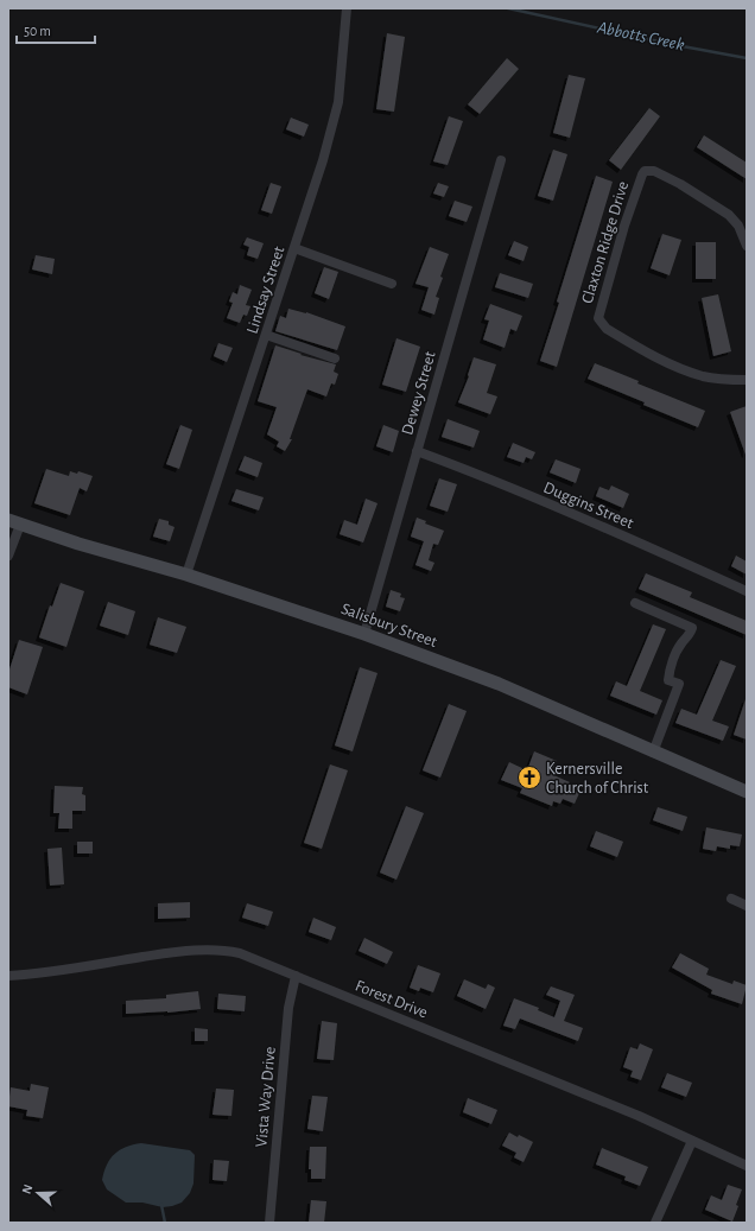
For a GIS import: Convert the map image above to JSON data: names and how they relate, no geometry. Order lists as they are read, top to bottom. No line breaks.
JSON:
{"streets":{"main road":["Salisbury Street"],"street":["Claxton Ridge Drive","Lindsay Street","Dewey Street","Duggins Street","Forest Drive","Vista Way Drive"]},"crossings":[["Lindsay Street","Salisbury Street"],["Dewey Street","Duggins Street"],["Dewey Street","Salisbury Street"],["Forest Drive","Vista Way Drive"]],"water":["Abbotts Creek"],"places":{"church":["Kernersville Church of Christ"]},"scale_bar":"50 m","north":"left"}
